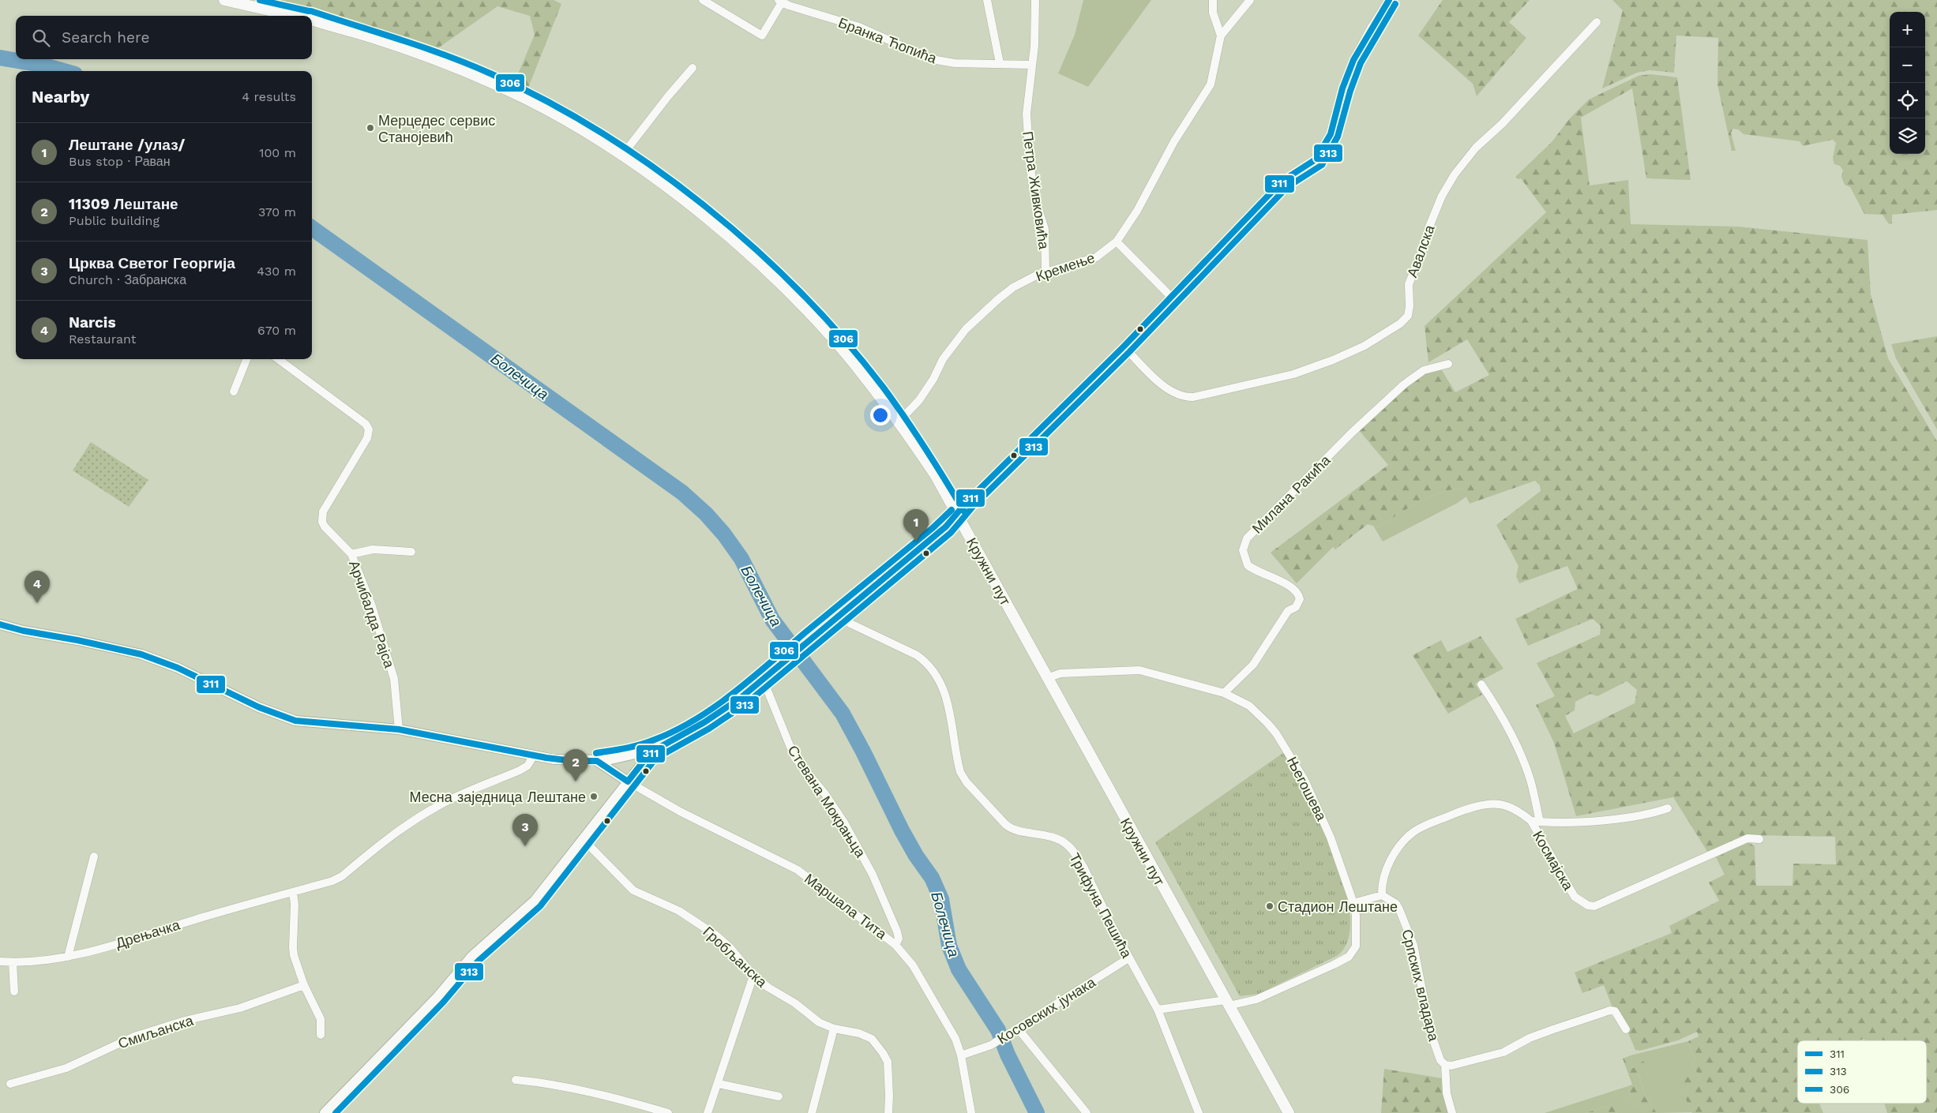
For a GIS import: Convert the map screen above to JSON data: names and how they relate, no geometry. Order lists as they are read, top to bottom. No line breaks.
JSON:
{"streets":{"main road":["Кружни пут"],"street":["Бранка Ћопића","Петра Живковића","Авалска","Кремење","Милана Ракића","Арчибалда Рајса","Његошева","Стевана Мокрањца","Космајска","Трифуна Пешића","Маршала Тита","Дрењачка","Гробљанска","Српских владара","Косовских јунака","Смиљанска"]},"crossings":[["Петра Живковића","Кремење"],["Кремење","Кружни пут"],["Милана Ракића","Његошева"],["Кружни пут","Његошева"],["Његошева","Трифуна Пешића"],["Стевана Мокрањца","Маршала Тита"],["Космајска","Српских владара"],["Трифуна Пешића","Косовских јунака"],["Маршала Тита","Косовских јунака"]],"water":["Болечица"],"places":["Мерцедес сервис Станојевић","Месна заједница Лештане","Стадион Лештане"],"lines":["transit line 311","transit line 306","transit line 313"],"legend":["311","313","306"],"page":{"map_buttons":["+","−"],"search":"Search here","heading":["Nearby","4 results"],"list":[{"mark":"1","name":"Лештане /улаз/","note":"Bus stop · Раван","value":"100 m"},{"mark":"2","name":"11309 Лештане","note":"Public building","value":"370 m"},{"mark":"3","name":"Црква Светог Георгија","note":"Church · Забранска","value":"430 m"},{"mark":"4","name":"Narcis","note":"Restaurant","value":"670 m"}],"pins":["1","4","2","3"]}}
